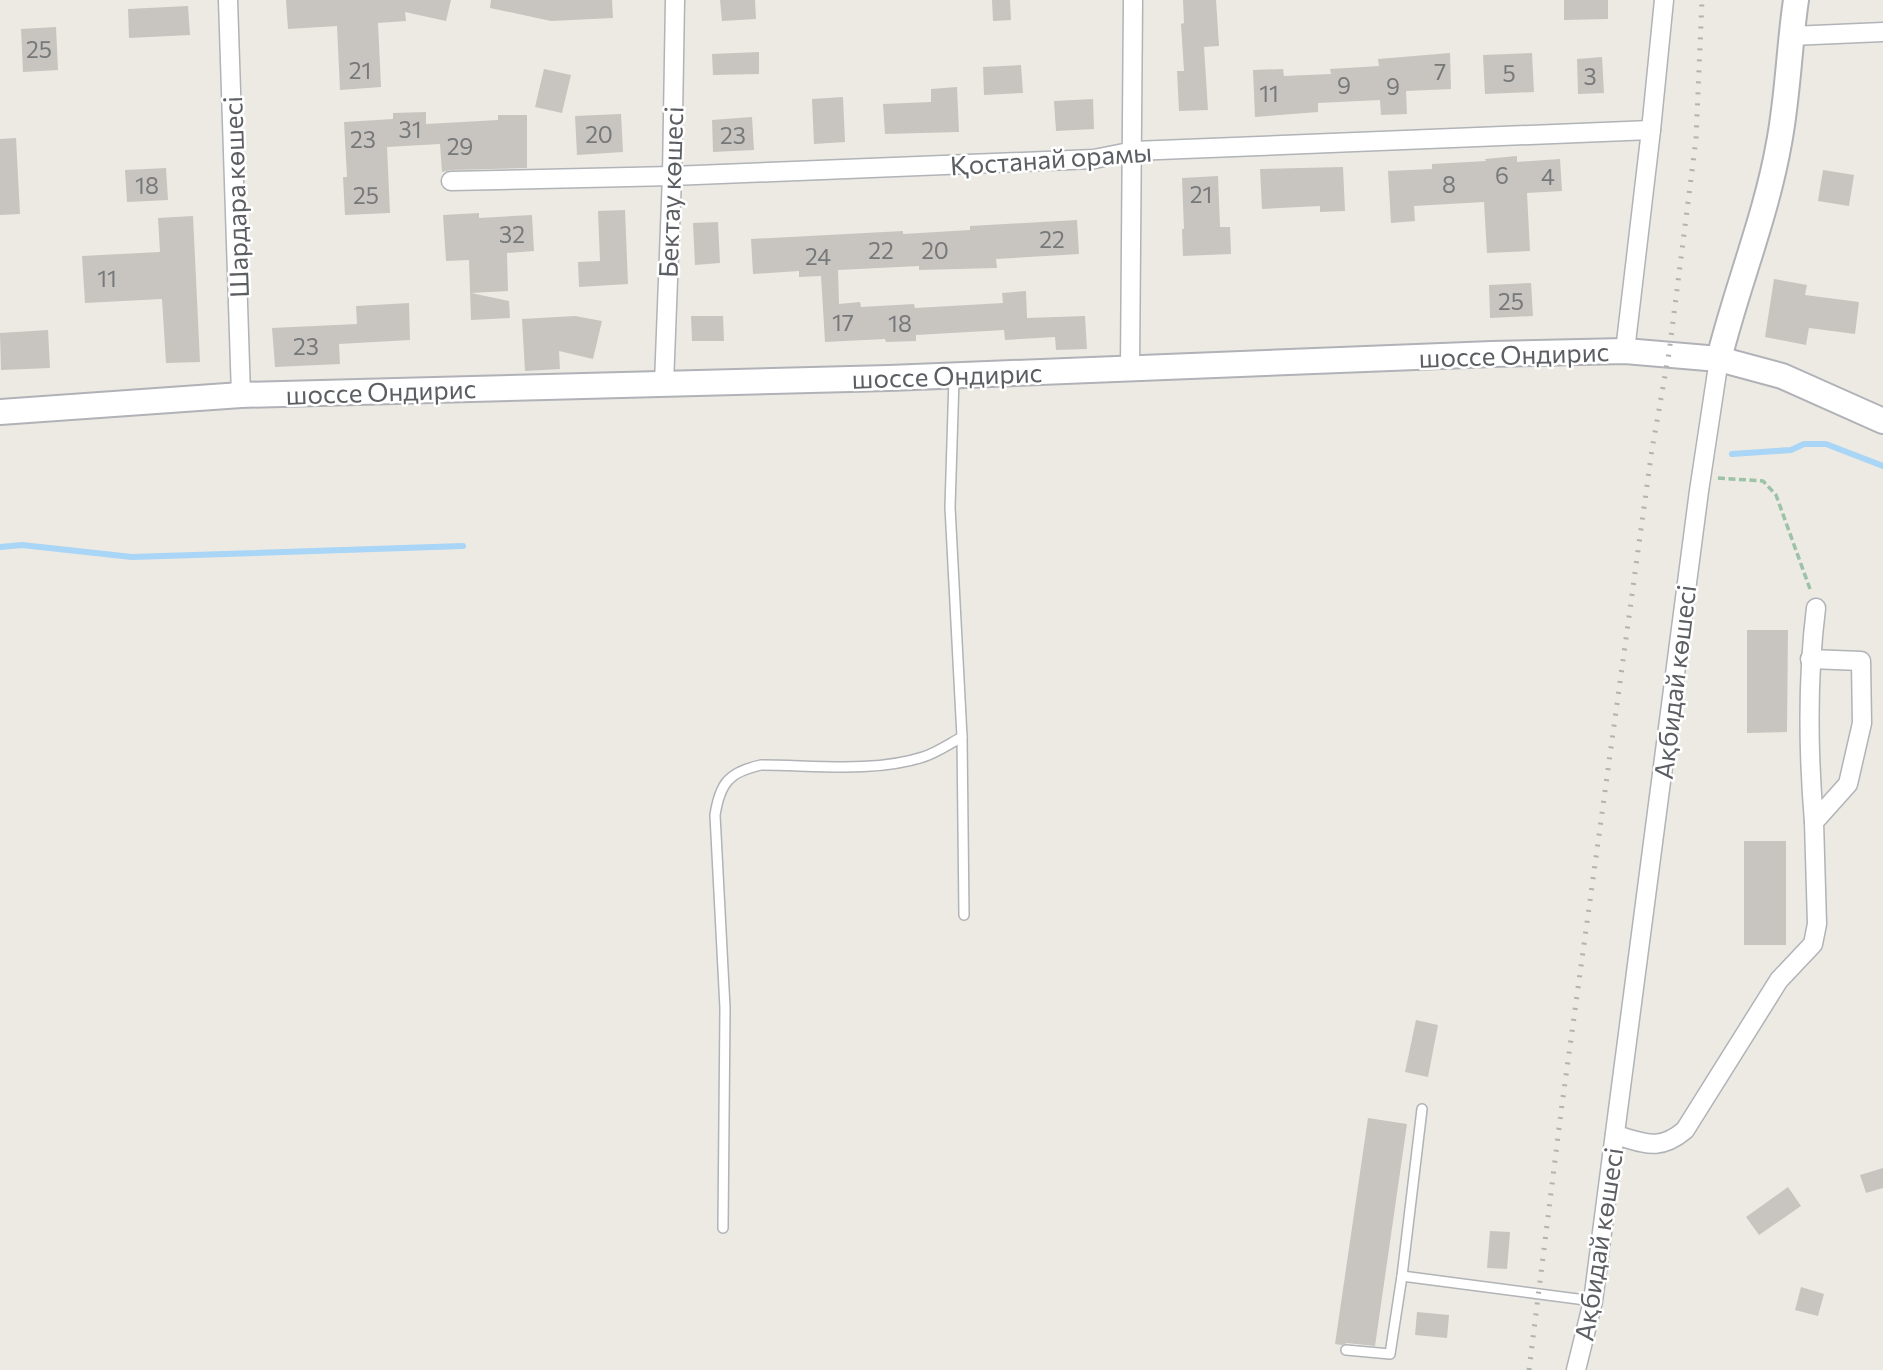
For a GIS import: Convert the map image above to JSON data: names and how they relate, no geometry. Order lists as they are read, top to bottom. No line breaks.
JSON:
{"streets":{"main road":["шоссе Ондирис","Ақбидай көшесі"],"street":["Қостанай орамы","Бектау көшесі","Шардара көшесі"]},"crossings":[["Қостанай орамы","Бектау көшесі"],["Бектау көшесі","шоссе Ондирис"],["Шардара көшесі","шоссе Ондирис"],["шоссе Ондирис","Ақбидай көшесі"]],"house_numbers":["25","21","7","5","3","9","9","11","31","20","23","23","29","6","4","8","18","21","25","32","22","22","20","24","11","25","17","18","23"]}
